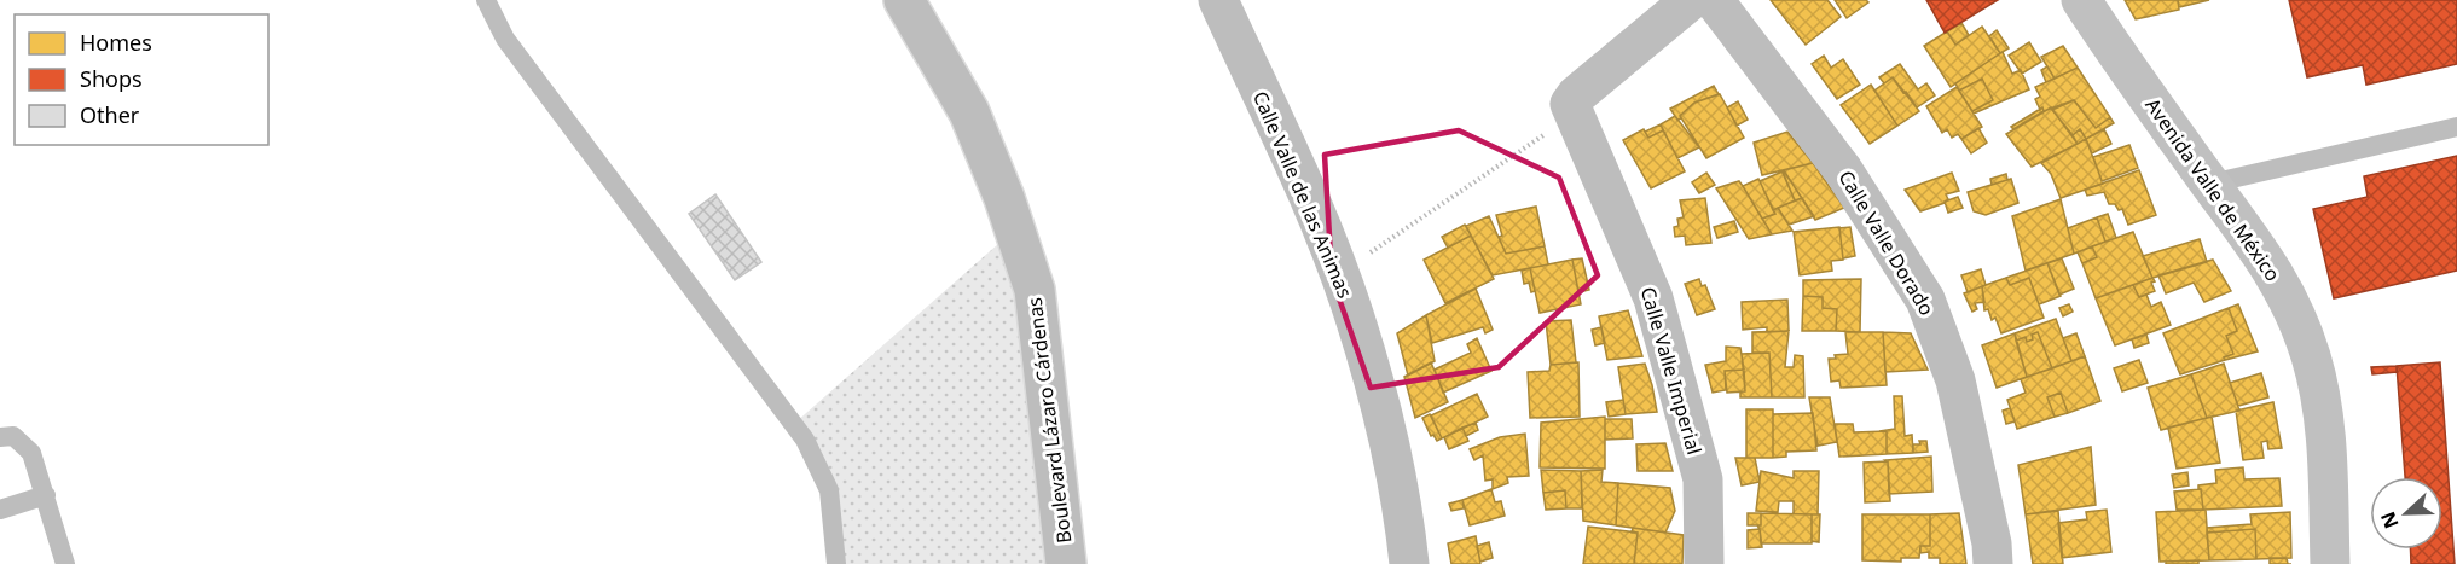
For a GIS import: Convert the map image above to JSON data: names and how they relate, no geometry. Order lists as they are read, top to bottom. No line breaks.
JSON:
{"streets":{"main road":["Avenida Valle de México","Calle Valle de las Animas","Calle Valle Dorado","Calle Valle Imperial","Boulevard Lázaro Cárdenas"]},"legend":["Homes","Shops","Other"],"north":"left"}
